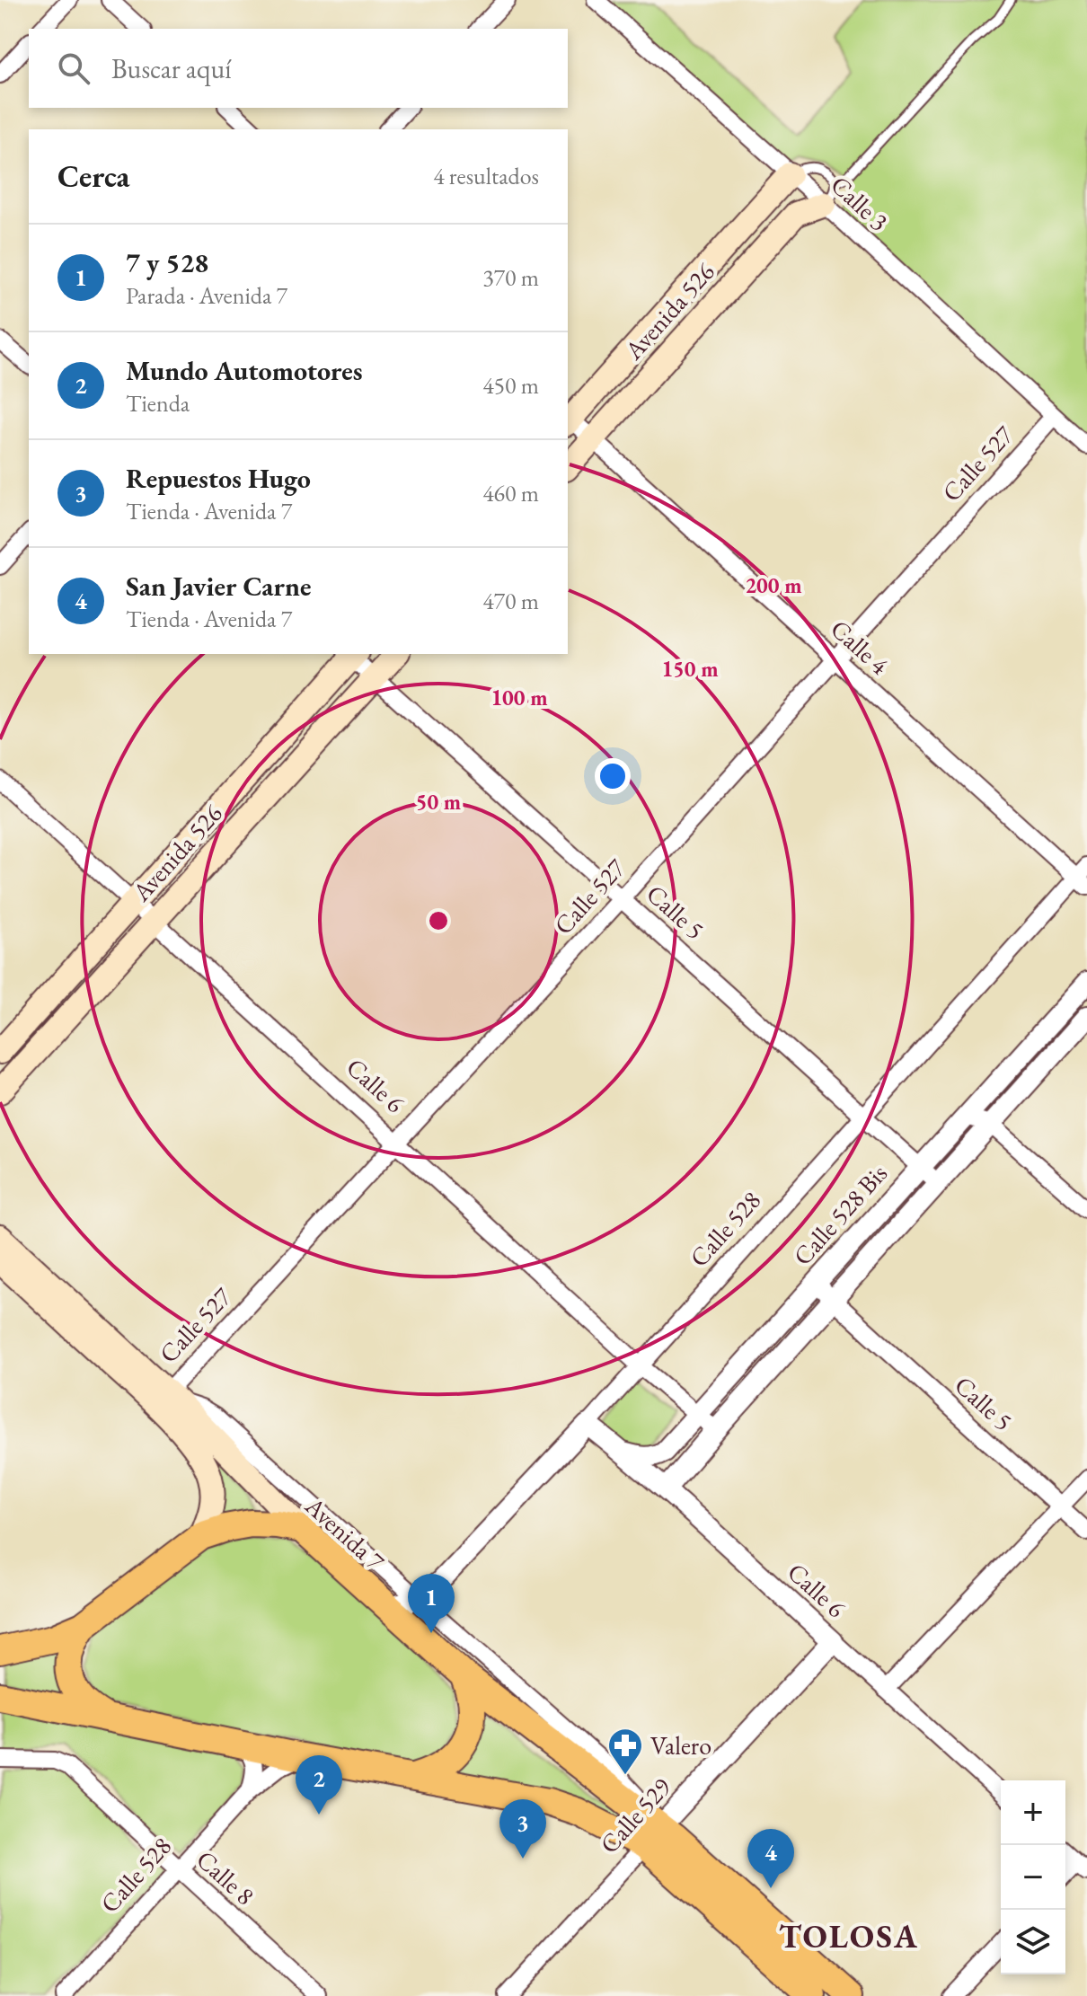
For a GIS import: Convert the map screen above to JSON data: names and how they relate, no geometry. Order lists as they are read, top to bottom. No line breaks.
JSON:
{"streets":{"main road":["Avenida 526","Avenida 7"],"street":["Calle 3","Calle 527","Calle 4","Calle 5","Calle 6","Calle 528 Bis","Calle 528","Calle 529","Calle 8"]},"crossings":[["Calle 3","Avenida 526"],["Calle 3","Calle 527"],["Avenida 526","Calle 4"],["Avenida 526","Calle 5"],["Avenida 526","Calle 6"],["Calle 527","Calle 4"],["Calle 527","Calle 5"],["Calle 527","Calle 6"],["Calle 527","Avenida 7"],["Calle 4","Calle 528"],["Calle 5","Calle 528 Bis"],["Calle 5","Calle 528"],["Calle 6","Calle 528 Bis"],["Calle 6","Calle 528"],["Calle 6","Calle 529"],["Calle 528","Avenida 7"],["Calle 528","Calle 8"],["Avenida 7","Calle 529"]],"districts":["TOLOSA"],"places":{"pharmacy":["Valero"]},"page":{"search":"Buscar aquí","heading":["Cerca","4 resultados"],"list":[{"mark":"1","name":"7 y 528","note":"Parada · Avenida 7","value":"370 m"},{"mark":"2","name":"Mundo Automotores","note":"Tienda","value":"450 m"},{"mark":"3","name":"Repuestos Hugo","note":"Tienda · Avenida 7","value":"460 m"},{"mark":"4","name":"San Javier Carne","note":"Tienda · Avenida 7","value":"470 m"}],"pins":["1","2","3","4"],"map_buttons":["+","−"]},"rings":["200 m","150 m","100 m","50 m"]}
